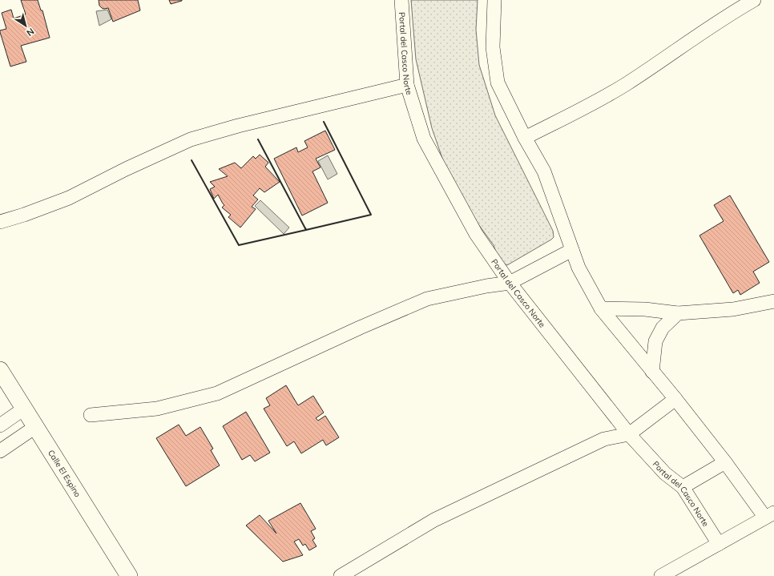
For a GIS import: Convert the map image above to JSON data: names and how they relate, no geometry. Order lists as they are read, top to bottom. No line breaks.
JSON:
{"streets":{"street":["Portal del Casco Norte","Calle El Espino"]},"north":"bottom right"}
